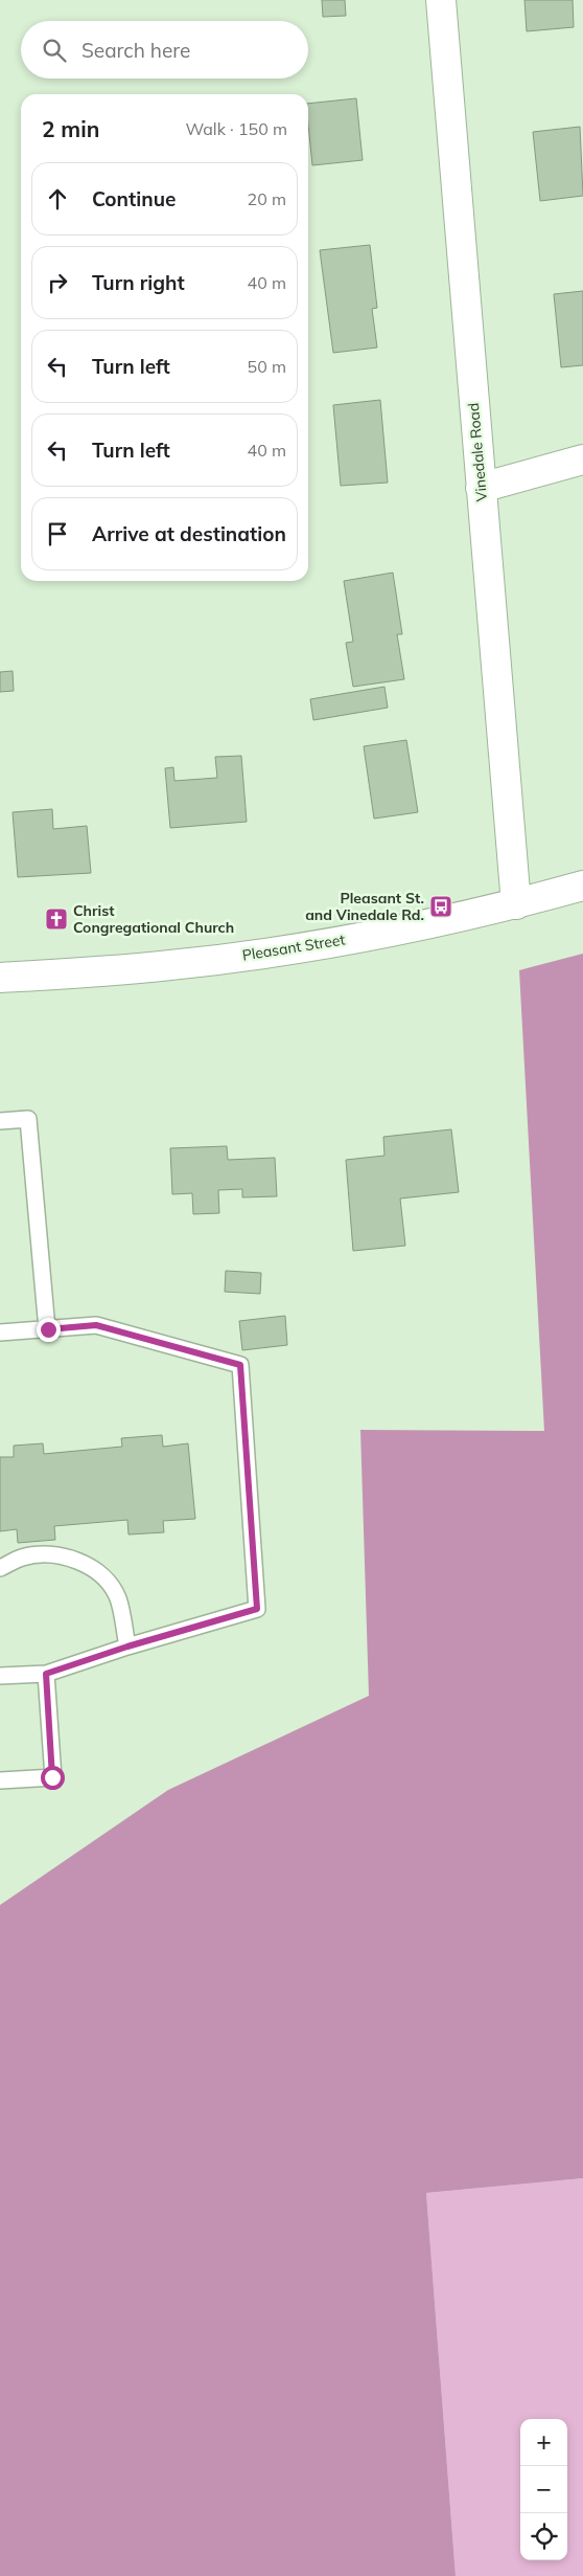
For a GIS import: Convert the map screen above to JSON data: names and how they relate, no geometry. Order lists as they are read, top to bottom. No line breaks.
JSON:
{"streets":{"street":["Vinedale Road","Pleasant Street"]},"crossings":[["Vinedale Road","Pleasant Street"]],"places":{"bus stop":["Pleasant St. and Vinedale Rd."],"church":["Christ Congregational Church"]},"page":{"search":"Search here","heading":["2 min","Walk · 150 m"],"list":[["Continue","20 m"],["Turn right","40 m"],["Turn left","50 m"],["Turn left","40 m"],"Arrive at destination"],"map_buttons":["+","−"]}}
